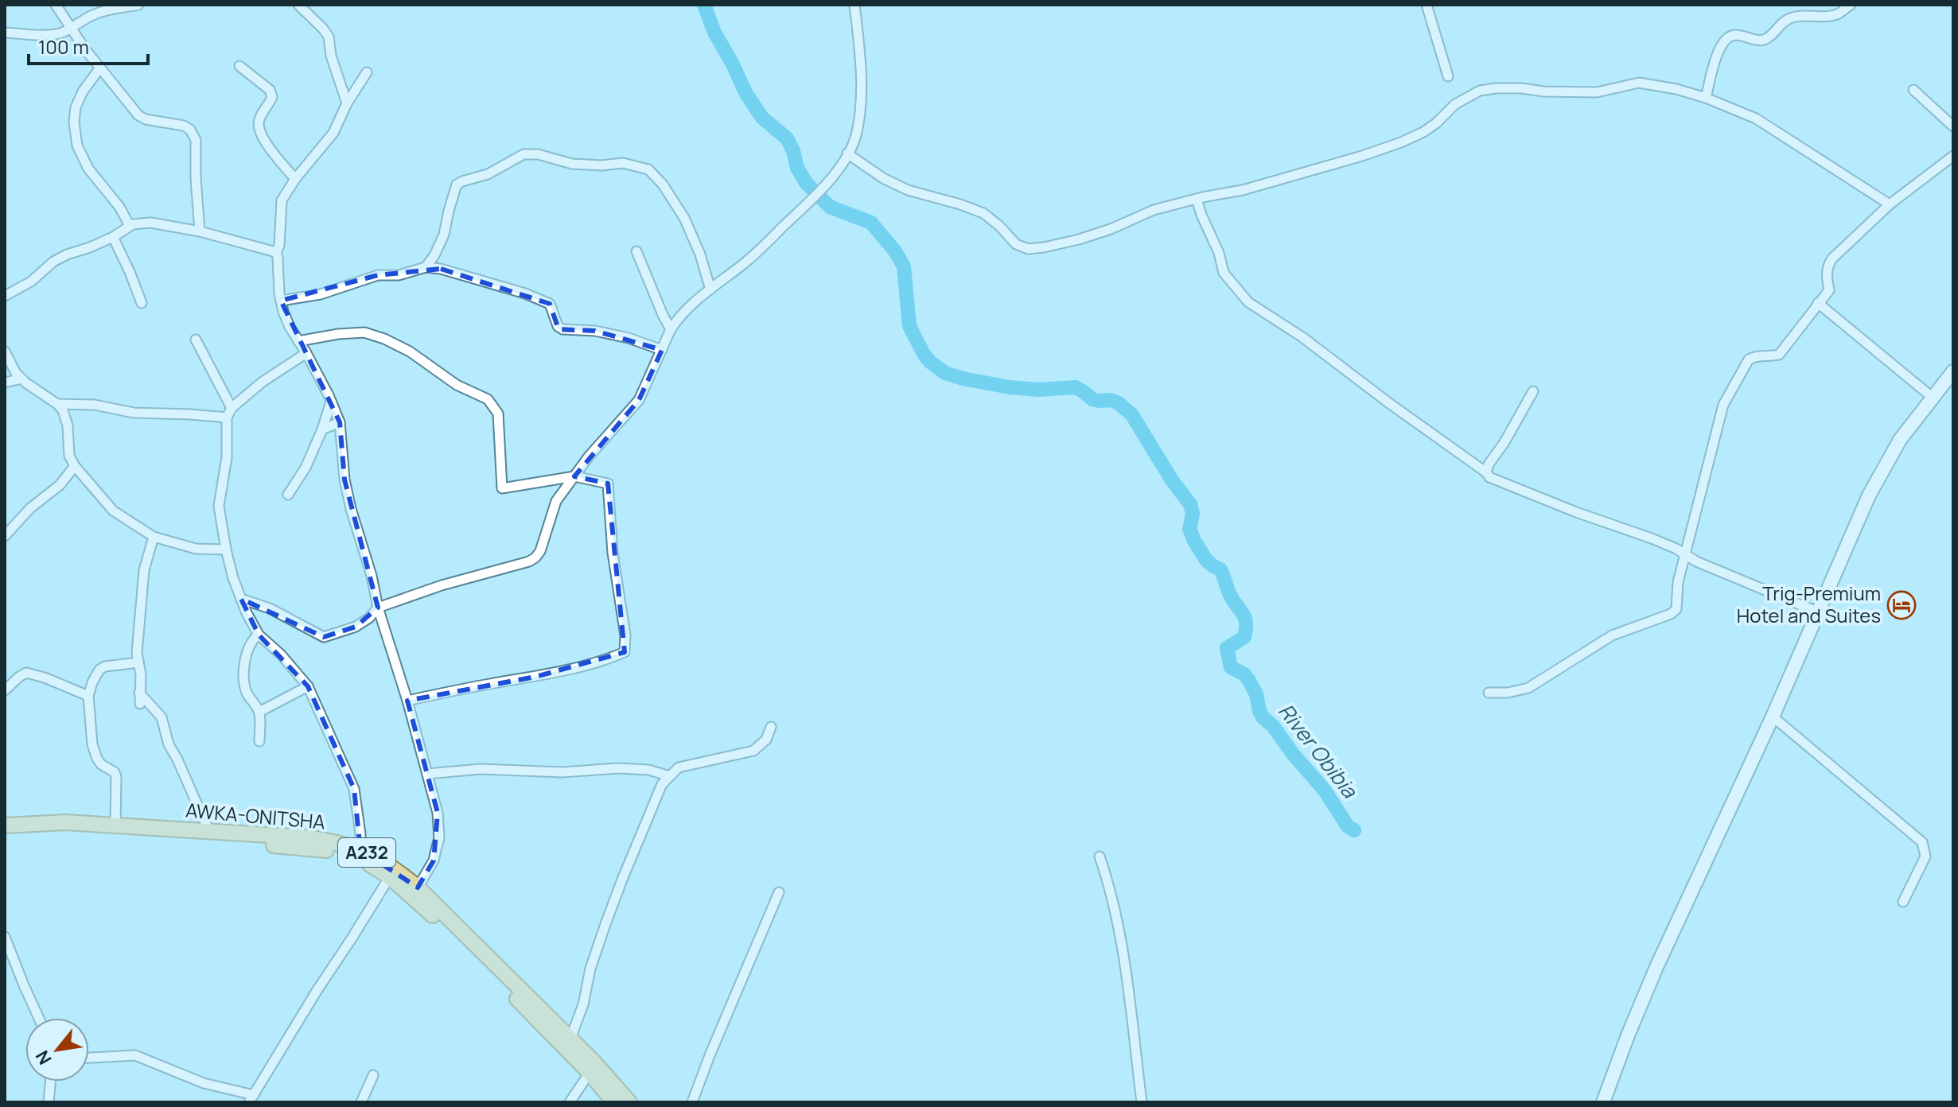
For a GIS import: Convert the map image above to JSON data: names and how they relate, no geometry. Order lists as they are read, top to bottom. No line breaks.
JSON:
{"streets":{"main road":["AWKA-ONITSHA","A232"]},"water":["River Obibia"],"places":{"hotel":["Trig-Premium Hotel and Suites"]},"scale_bar":"100 m","north":"bottom left"}
